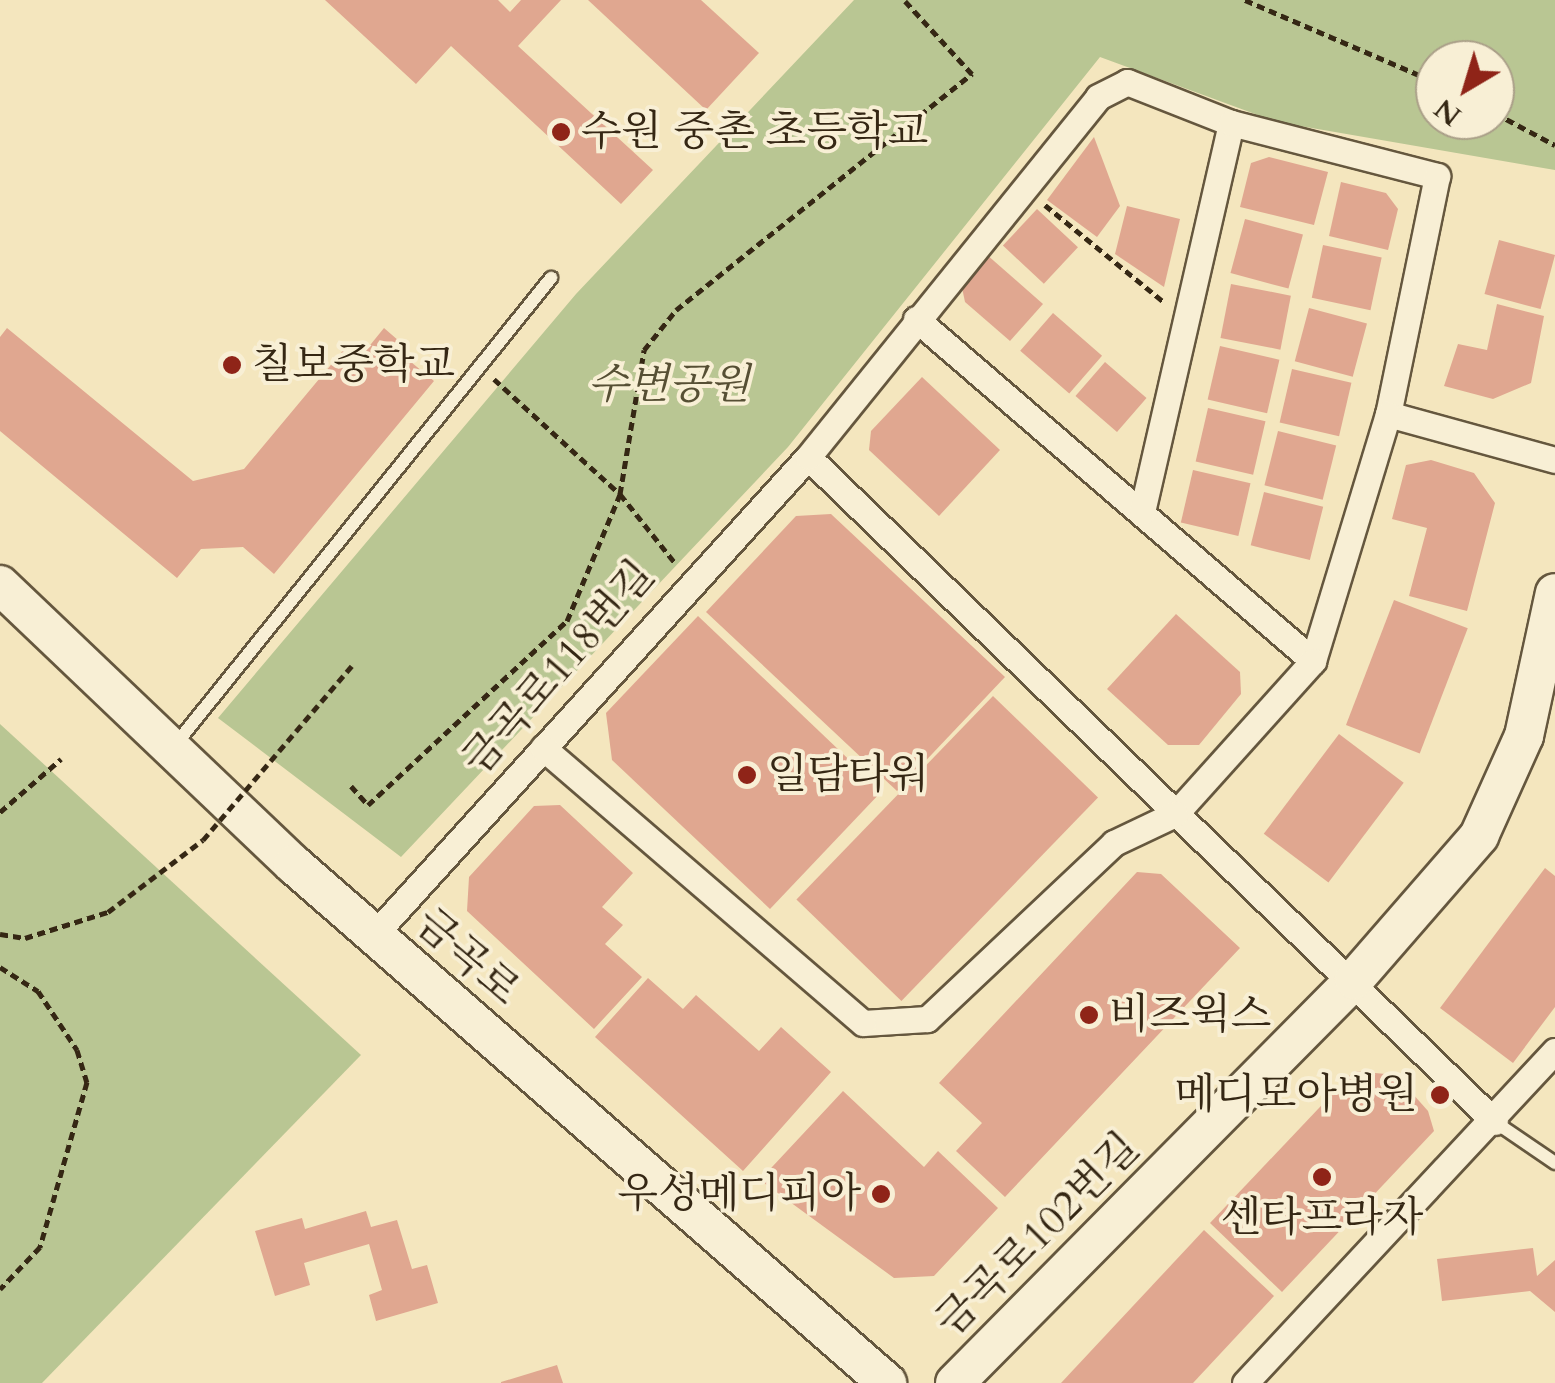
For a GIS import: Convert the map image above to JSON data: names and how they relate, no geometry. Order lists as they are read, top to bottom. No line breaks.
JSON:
{"streets":{"main road":["금곡로","금곡로102번길"],"street":["금곡로118번길"]},"crossings":[["금곡로118번길","금곡로"]],"parks":["수변공원"],"places":["수원 중촌 초등학교","칠보중학교","일담타워","비즈윅스","메디모아병원","센타프라자","우성메디피아"],"north":"bottom left"}
